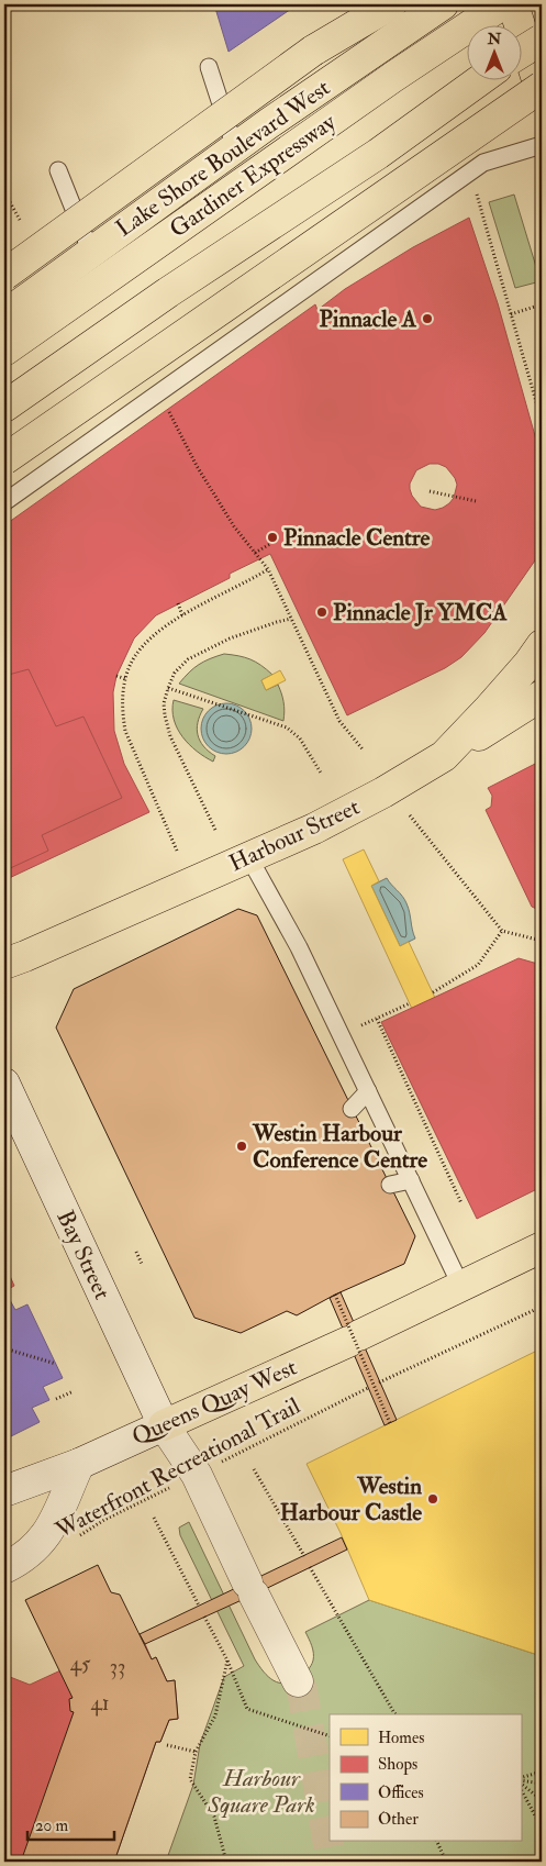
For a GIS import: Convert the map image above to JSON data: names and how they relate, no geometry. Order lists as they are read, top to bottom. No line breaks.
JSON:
{"streets":{"main road":["Lake Shore Boulevard West","Gardiner Expressway","Harbour Street","Bay Street","Queens Quay West"],"path":["Waterfront Recreational Trail"]},"crossings":[["Bay Street","Queens Quay West"],["Bay Street","Waterfront Recreational Trail"]],"parks":["Harbour Square Park"],"places":["Pinnacle A","Pinnacle Centre","Pinnacle Jr YMCA","Westin Harbour Conference Centre","Westin Harbour Castle"],"house_numbers":["45","33","41"],"legend":["Homes","Shops","Offices","Other"],"scale_bar":"20 m","north":"top"}
